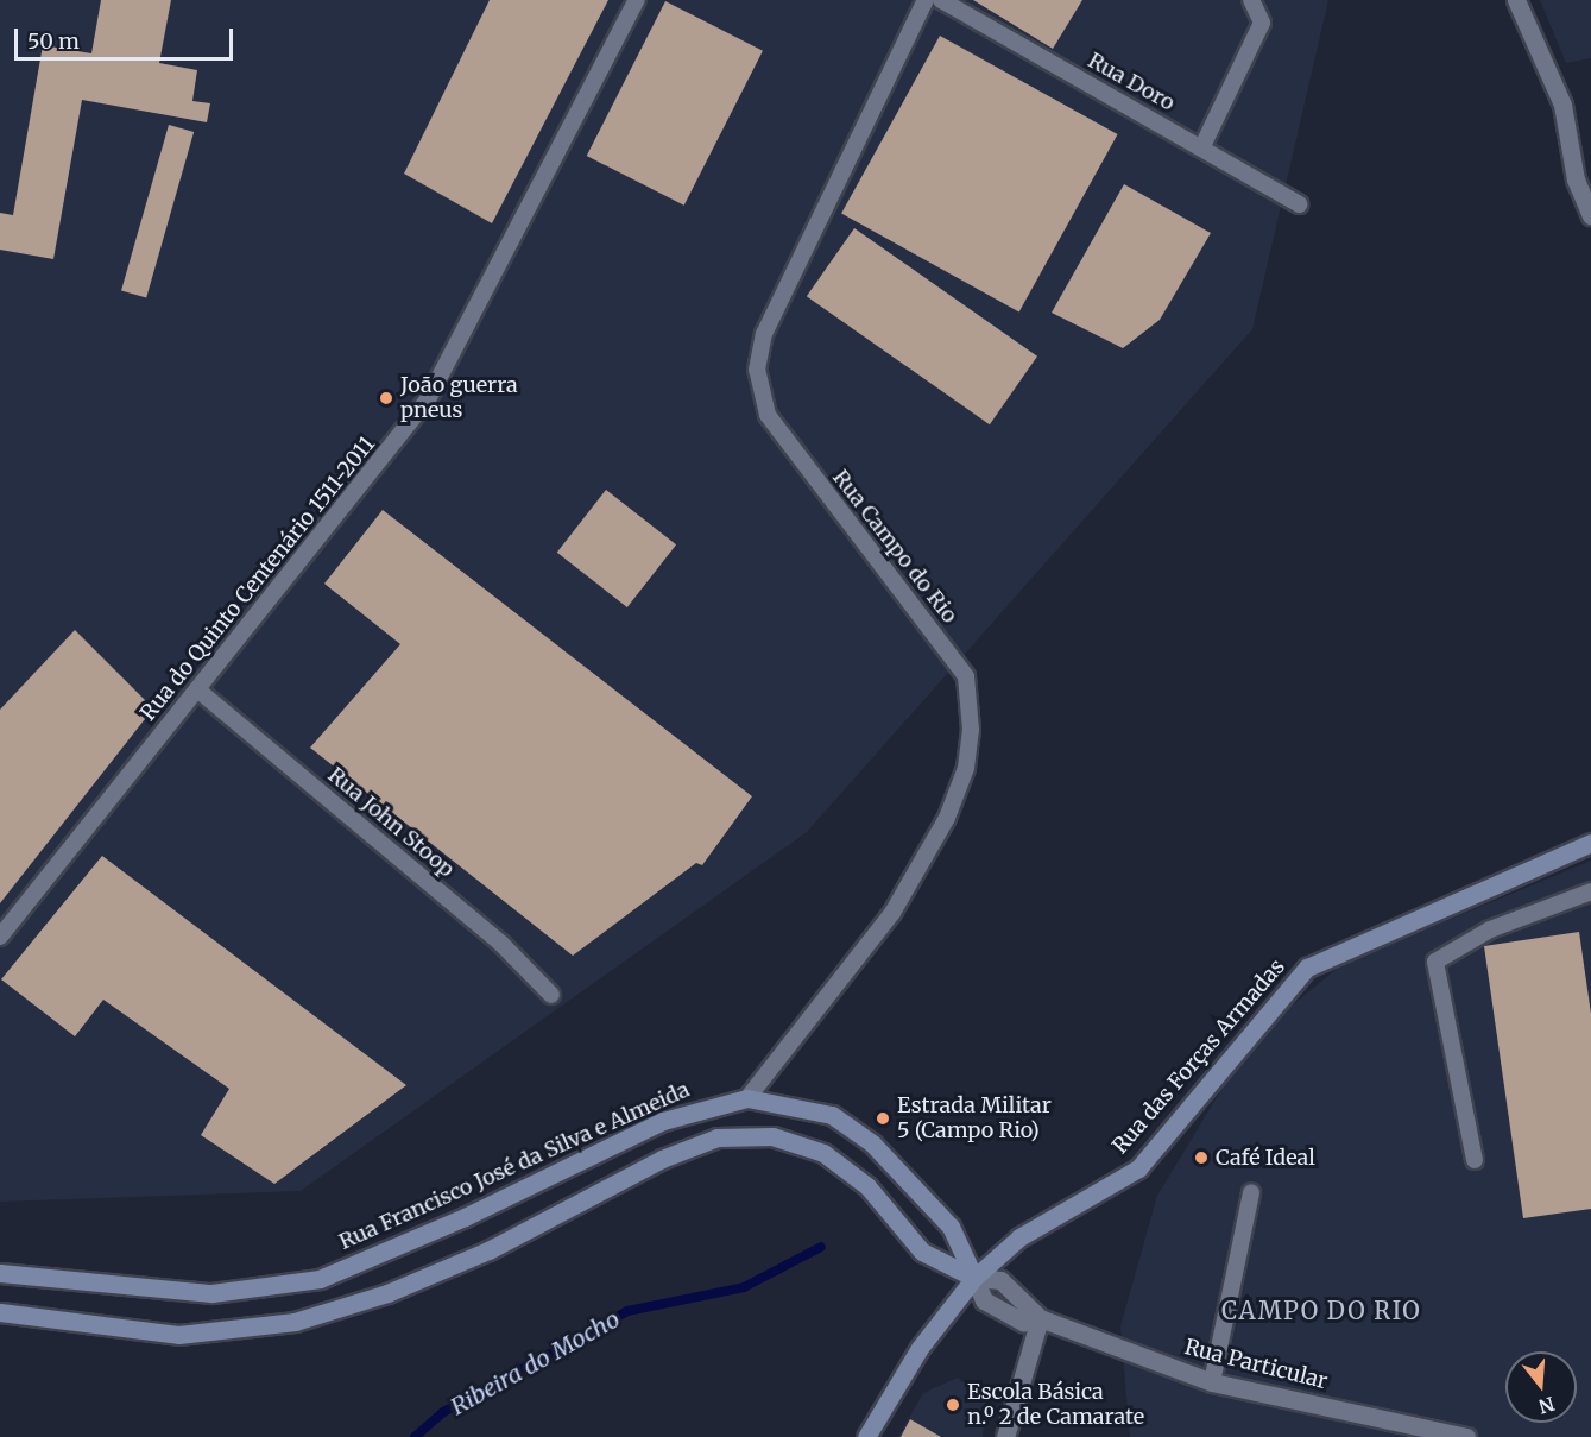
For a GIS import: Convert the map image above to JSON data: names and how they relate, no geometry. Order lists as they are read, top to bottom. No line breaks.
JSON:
{"streets":{"street":["Rua das Forças Armadas","Rua Francisco José da Silva e Almeida","Rua Particular"],"lane":["Rua Doro","Rua Campo do Rio","Rua do Quinto Centenário 1511-2011","Rua John Stoop"]},"crossings":[["Rua Campo do Rio","Rua Francisco José da Silva e Almeida"],["Rua do Quinto Centenário 1511-2011","Rua John Stoop"],["Rua das Forças Armadas","Rua Francisco José da Silva e Almeida"],["Rua das Forças Armadas","Rua Particular"],["Rua Francisco José da Silva e Almeida","Rua Particular"]],"districts":["CAMPO DO RIO"],"water":["Ribeira do Mocho"],"places":["João guerra pneus","Estrada Militar 5 (Campo Rio)","Café Ideal","Escola Básica n.º 2 de Camarate"],"scale_bar":"50 m","north":"bottom"}
